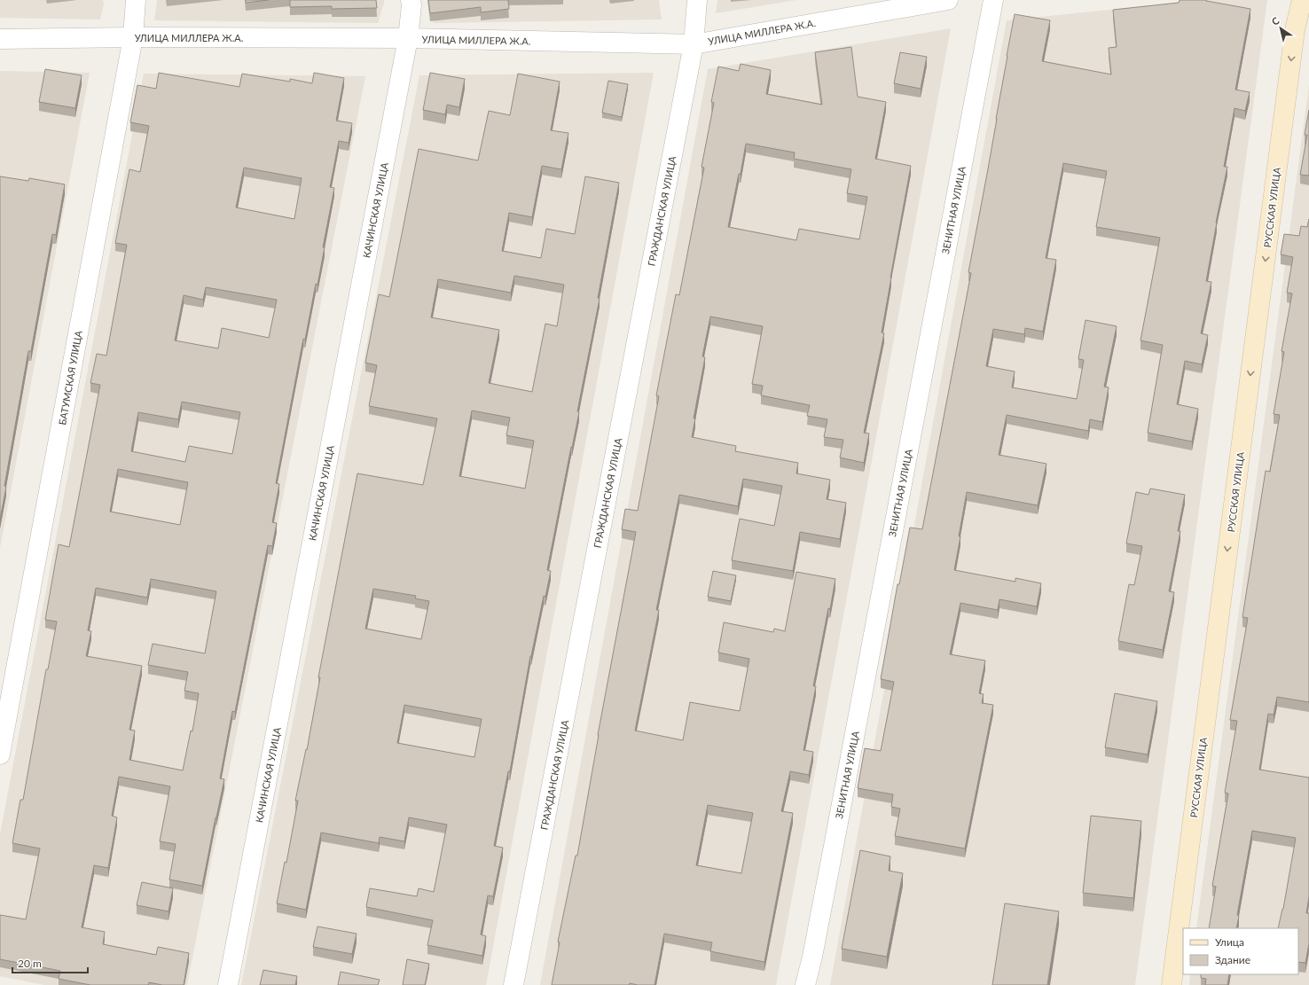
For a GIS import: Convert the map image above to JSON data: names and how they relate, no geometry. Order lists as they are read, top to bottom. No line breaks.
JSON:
{"streets":{"main road":["РУССКАЯ УЛИЦА"],"street":["УЛИЦА МИЛЛЕРА Ж.А.","КАЧИНСКАЯ УЛИЦА","ЗЕНИТНАЯ УЛИЦА","ГРАЖДАНСКАЯ УЛИЦА","БАТУМСКАЯ УЛИЦА"]},"crossings":[["УЛИЦА МИЛЛЕРА Ж.А.","КАЧИНСКАЯ УЛИЦА"],["УЛИЦА МИЛЛЕРА Ж.А.","ГРАЖДАНСКАЯ УЛИЦА"],["УЛИЦА МИЛЛЕРА Ж.А.","БАТУМСКАЯ УЛИЦА"]],"one_way":["РУССКАЯ УЛИЦА"],"legend":["Улица","Здание"],"scale_bar":"20 m","north":"top left"}
